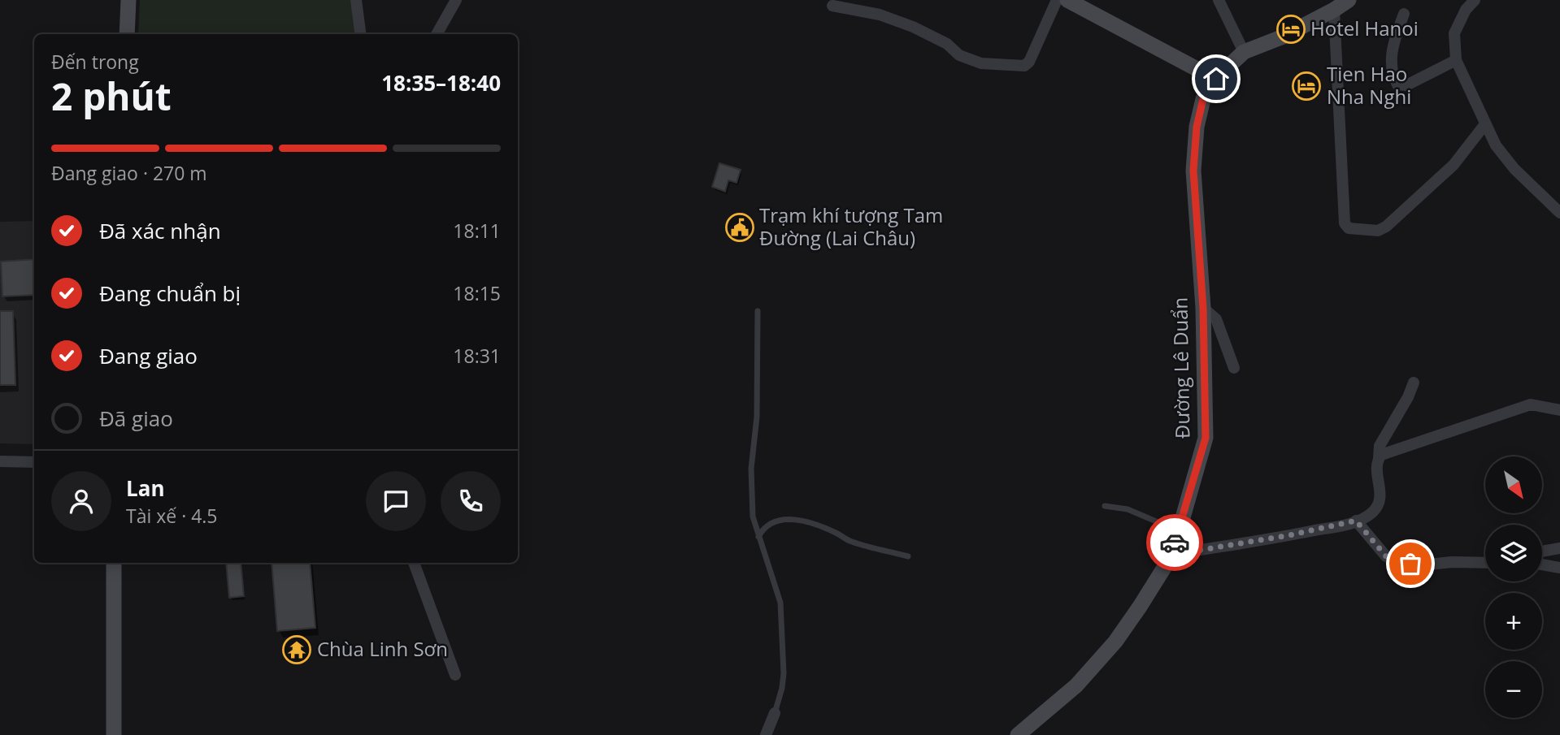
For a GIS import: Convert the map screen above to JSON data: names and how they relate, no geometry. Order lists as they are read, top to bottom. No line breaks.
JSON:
{"streets":{"main road":["Đường Lê Duẩn"]},"places":{"hotel":["Hotel Hanoi","Tien Hao Nha Nghi"],"public building":["Trạm khí tượng Tam Đường (Lai Châu)"],"temple":["Chùa Linh Sơn"]},"north":"bottom right","page":{"heading":["2 phút","Đến trong","18:35–18:40"],"panel":["Lan","Tài xế · 4.5"],"bar":"Đang giao · 270 m","list":[["Đã xác nhận","18:11"],["Đang chuẩn bị","18:15"],["Đang giao","18:31"],"Đã giao"],"map_buttons":["+","−"]}}
